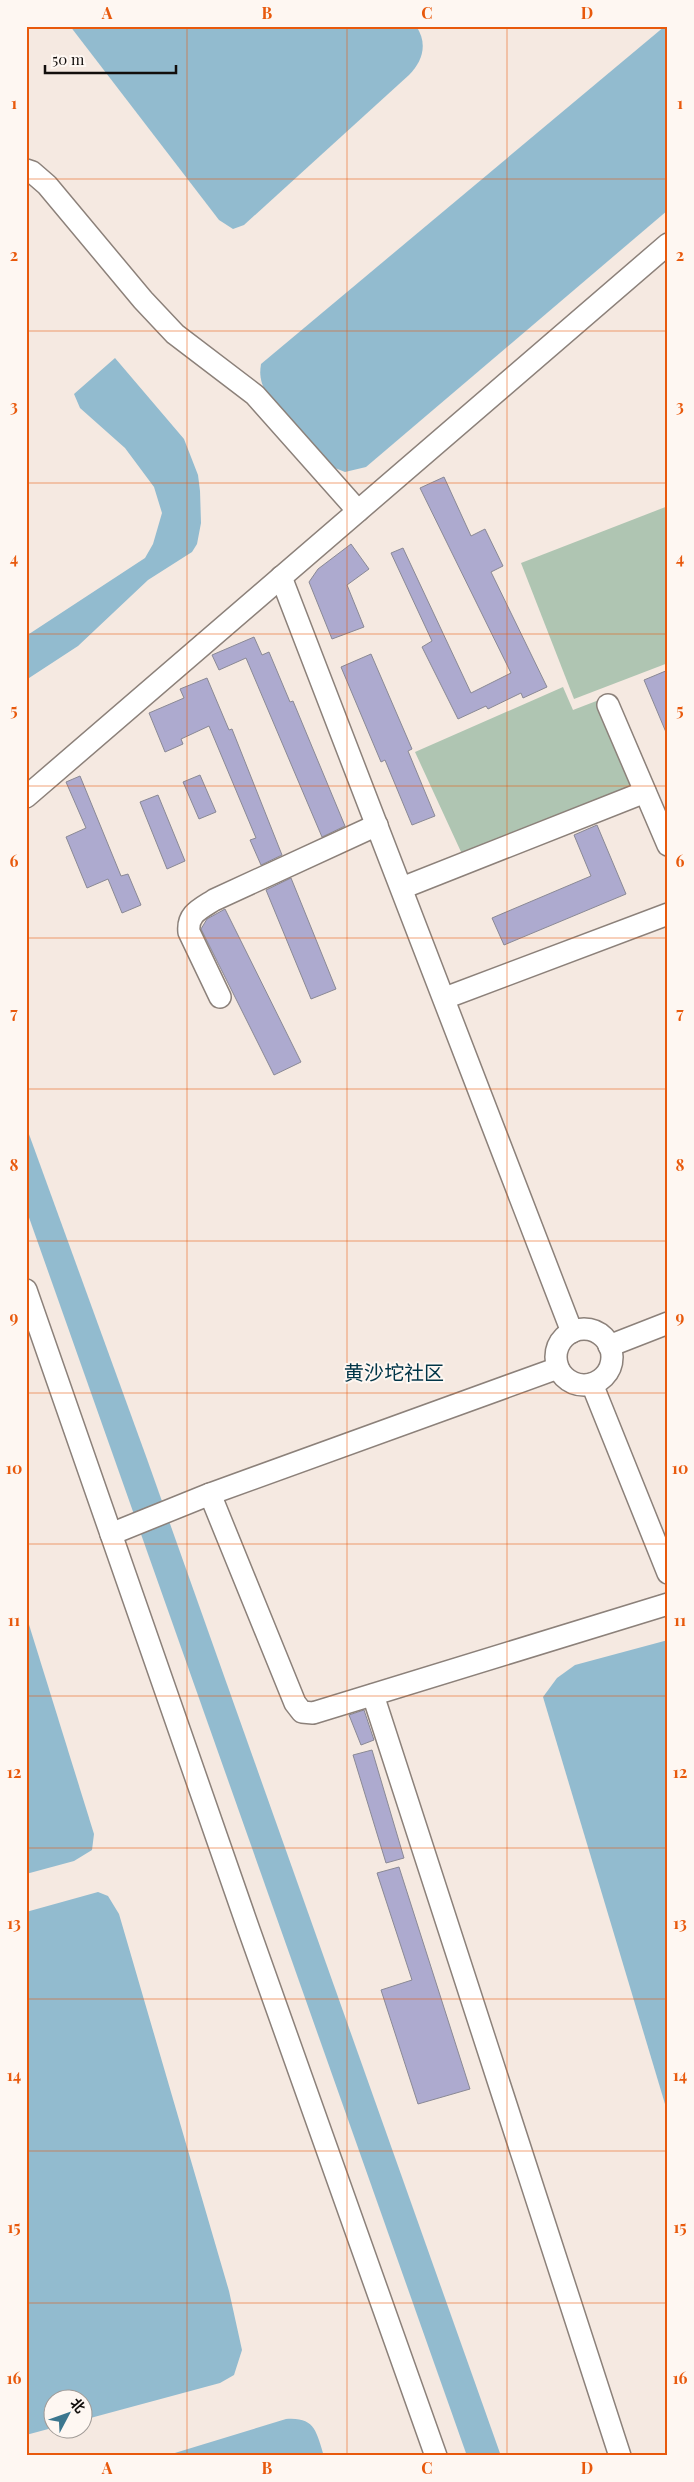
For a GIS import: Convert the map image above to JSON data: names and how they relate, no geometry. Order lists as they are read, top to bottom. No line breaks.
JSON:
{"districts":["黄沙坨社区"],"scale_bar":"50 m","north":"top right","grid":{"columns":["A","B","C","D"],"rows":["1","2","3","4","5","6","7","8","9","10","11","12","13","14","15","16"]}}
